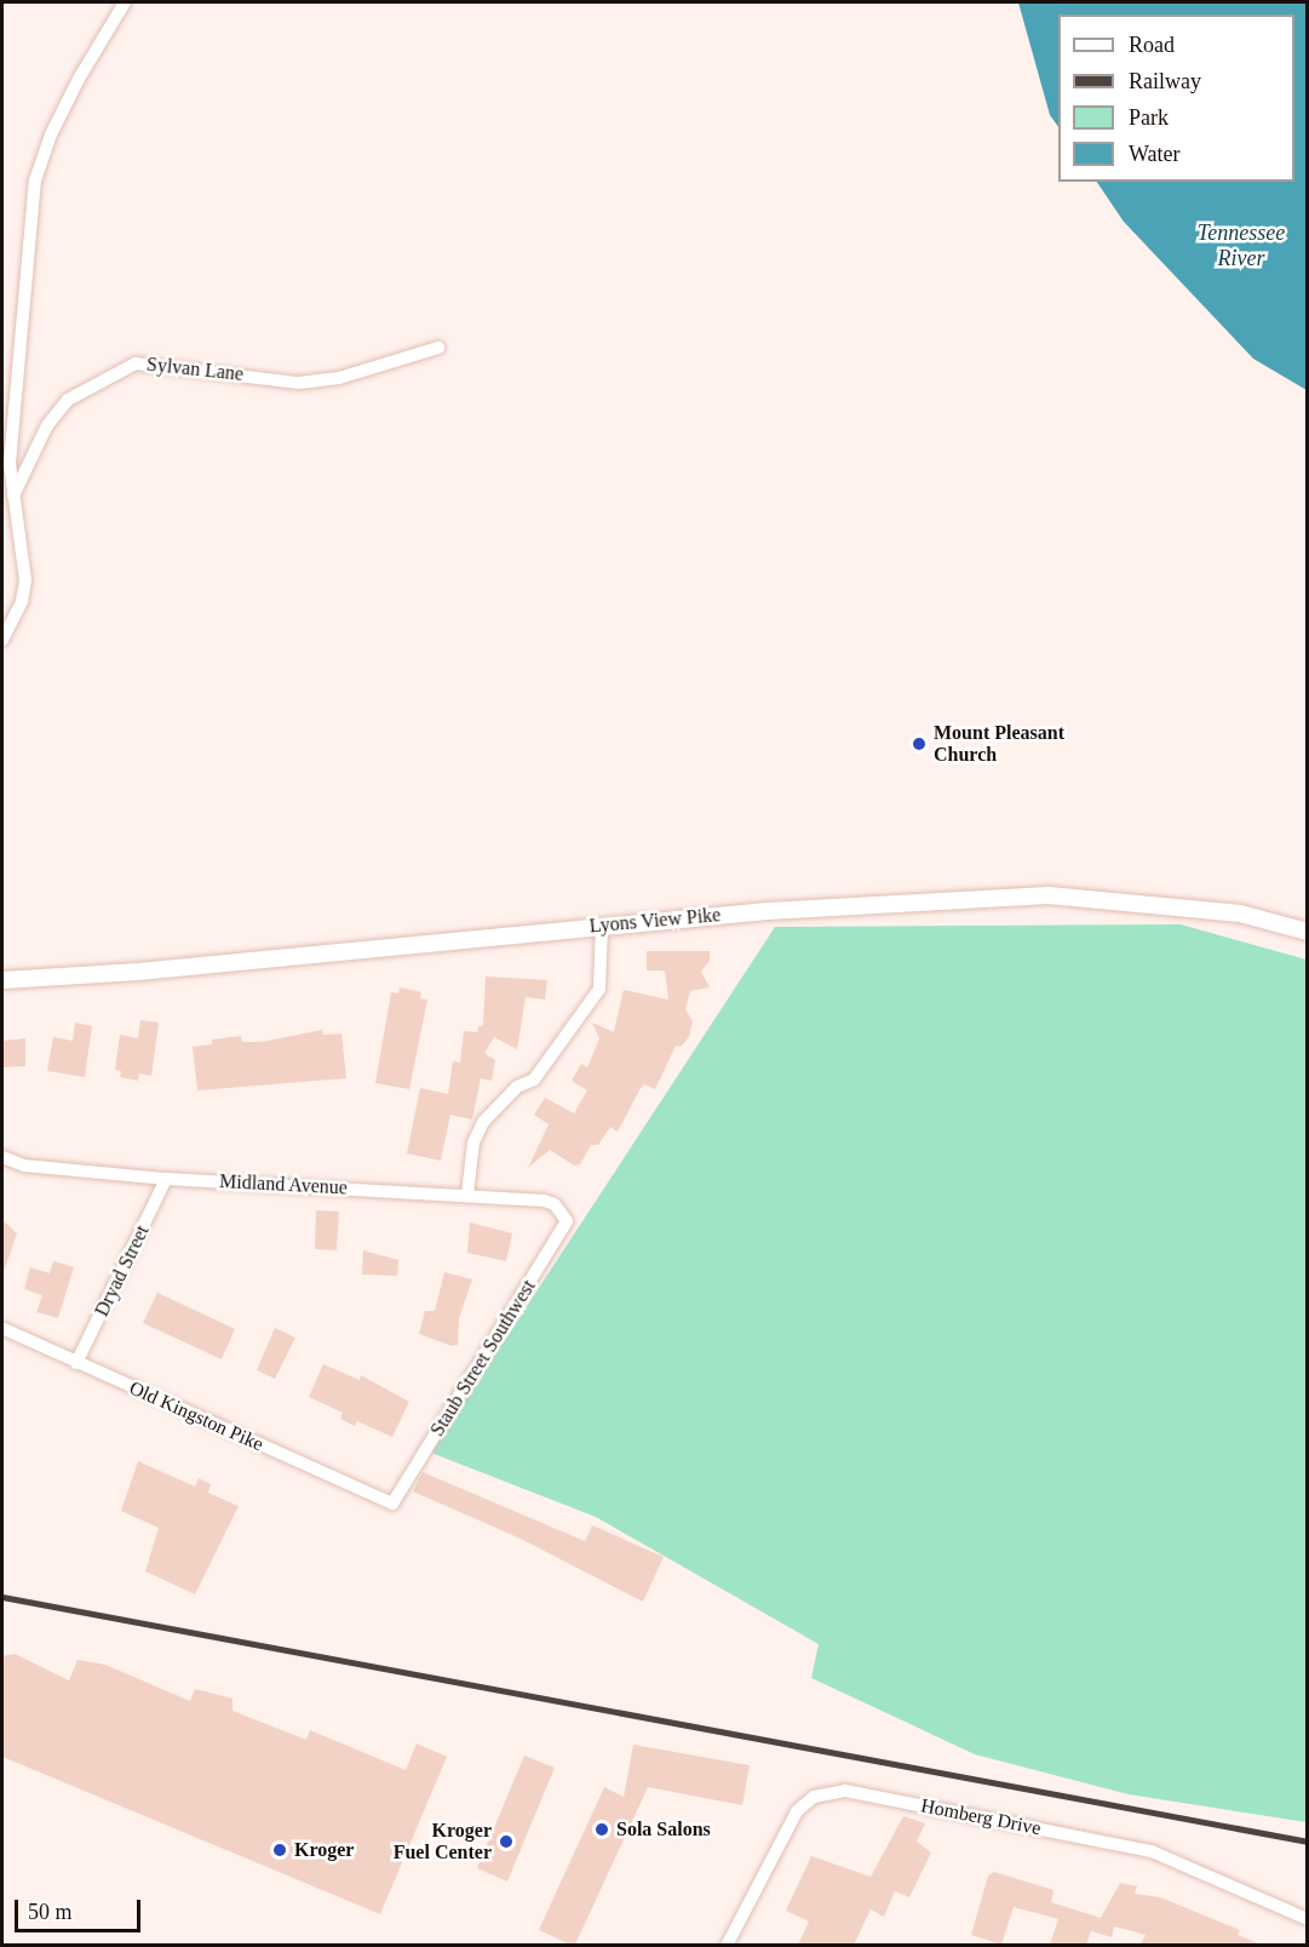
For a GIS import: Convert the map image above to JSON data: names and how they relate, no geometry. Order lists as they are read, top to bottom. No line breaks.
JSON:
{"streets":{"street":["Sylvan Lane","Lyons View Pike","Midland Avenue","Dryad Street","Staub Street Southwest","Old Kingston Pike","Homberg Drive"]},"crossings":[["Midland Avenue","Dryad Street"],["Midland Avenue","Staub Street Southwest"],["Dryad Street","Old Kingston Pike"],["Staub Street Southwest","Old Kingston Pike"]],"water":["Tennessee River"],"places":["Mount Pleasant Church","Sola Salons","Kroger Fuel Center","Kroger"],"legend":["Road","Railway","Park","Water"],"scale_bar":"50 m"}
